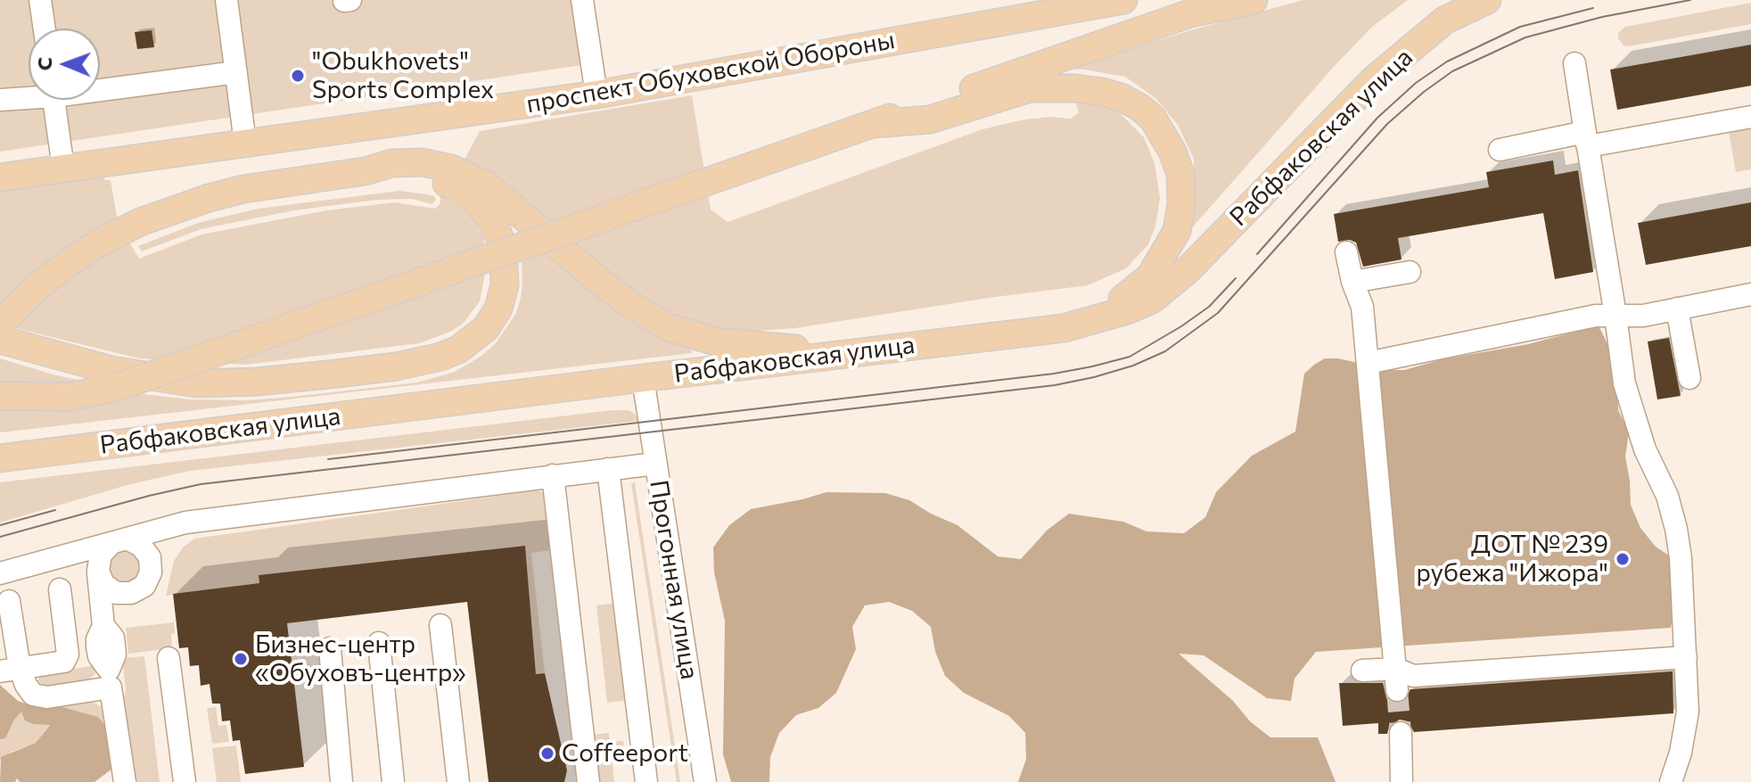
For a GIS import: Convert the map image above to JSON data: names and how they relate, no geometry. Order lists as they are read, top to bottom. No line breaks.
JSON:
{"streets":{"main road":["проспект Обуховской Обороны","Рабфаковская улица"],"street":["Прогонная улица"]},"crossings":[["Рабфаковская улица","Прогонная улица"]],"places":["\"Obukhovets\" Sports Complex","ДОТ № 239 рубежа \"Ижора\"","Бизнес-центр «Обуховъ-центр»","Coffeeport"],"north":"left"}
